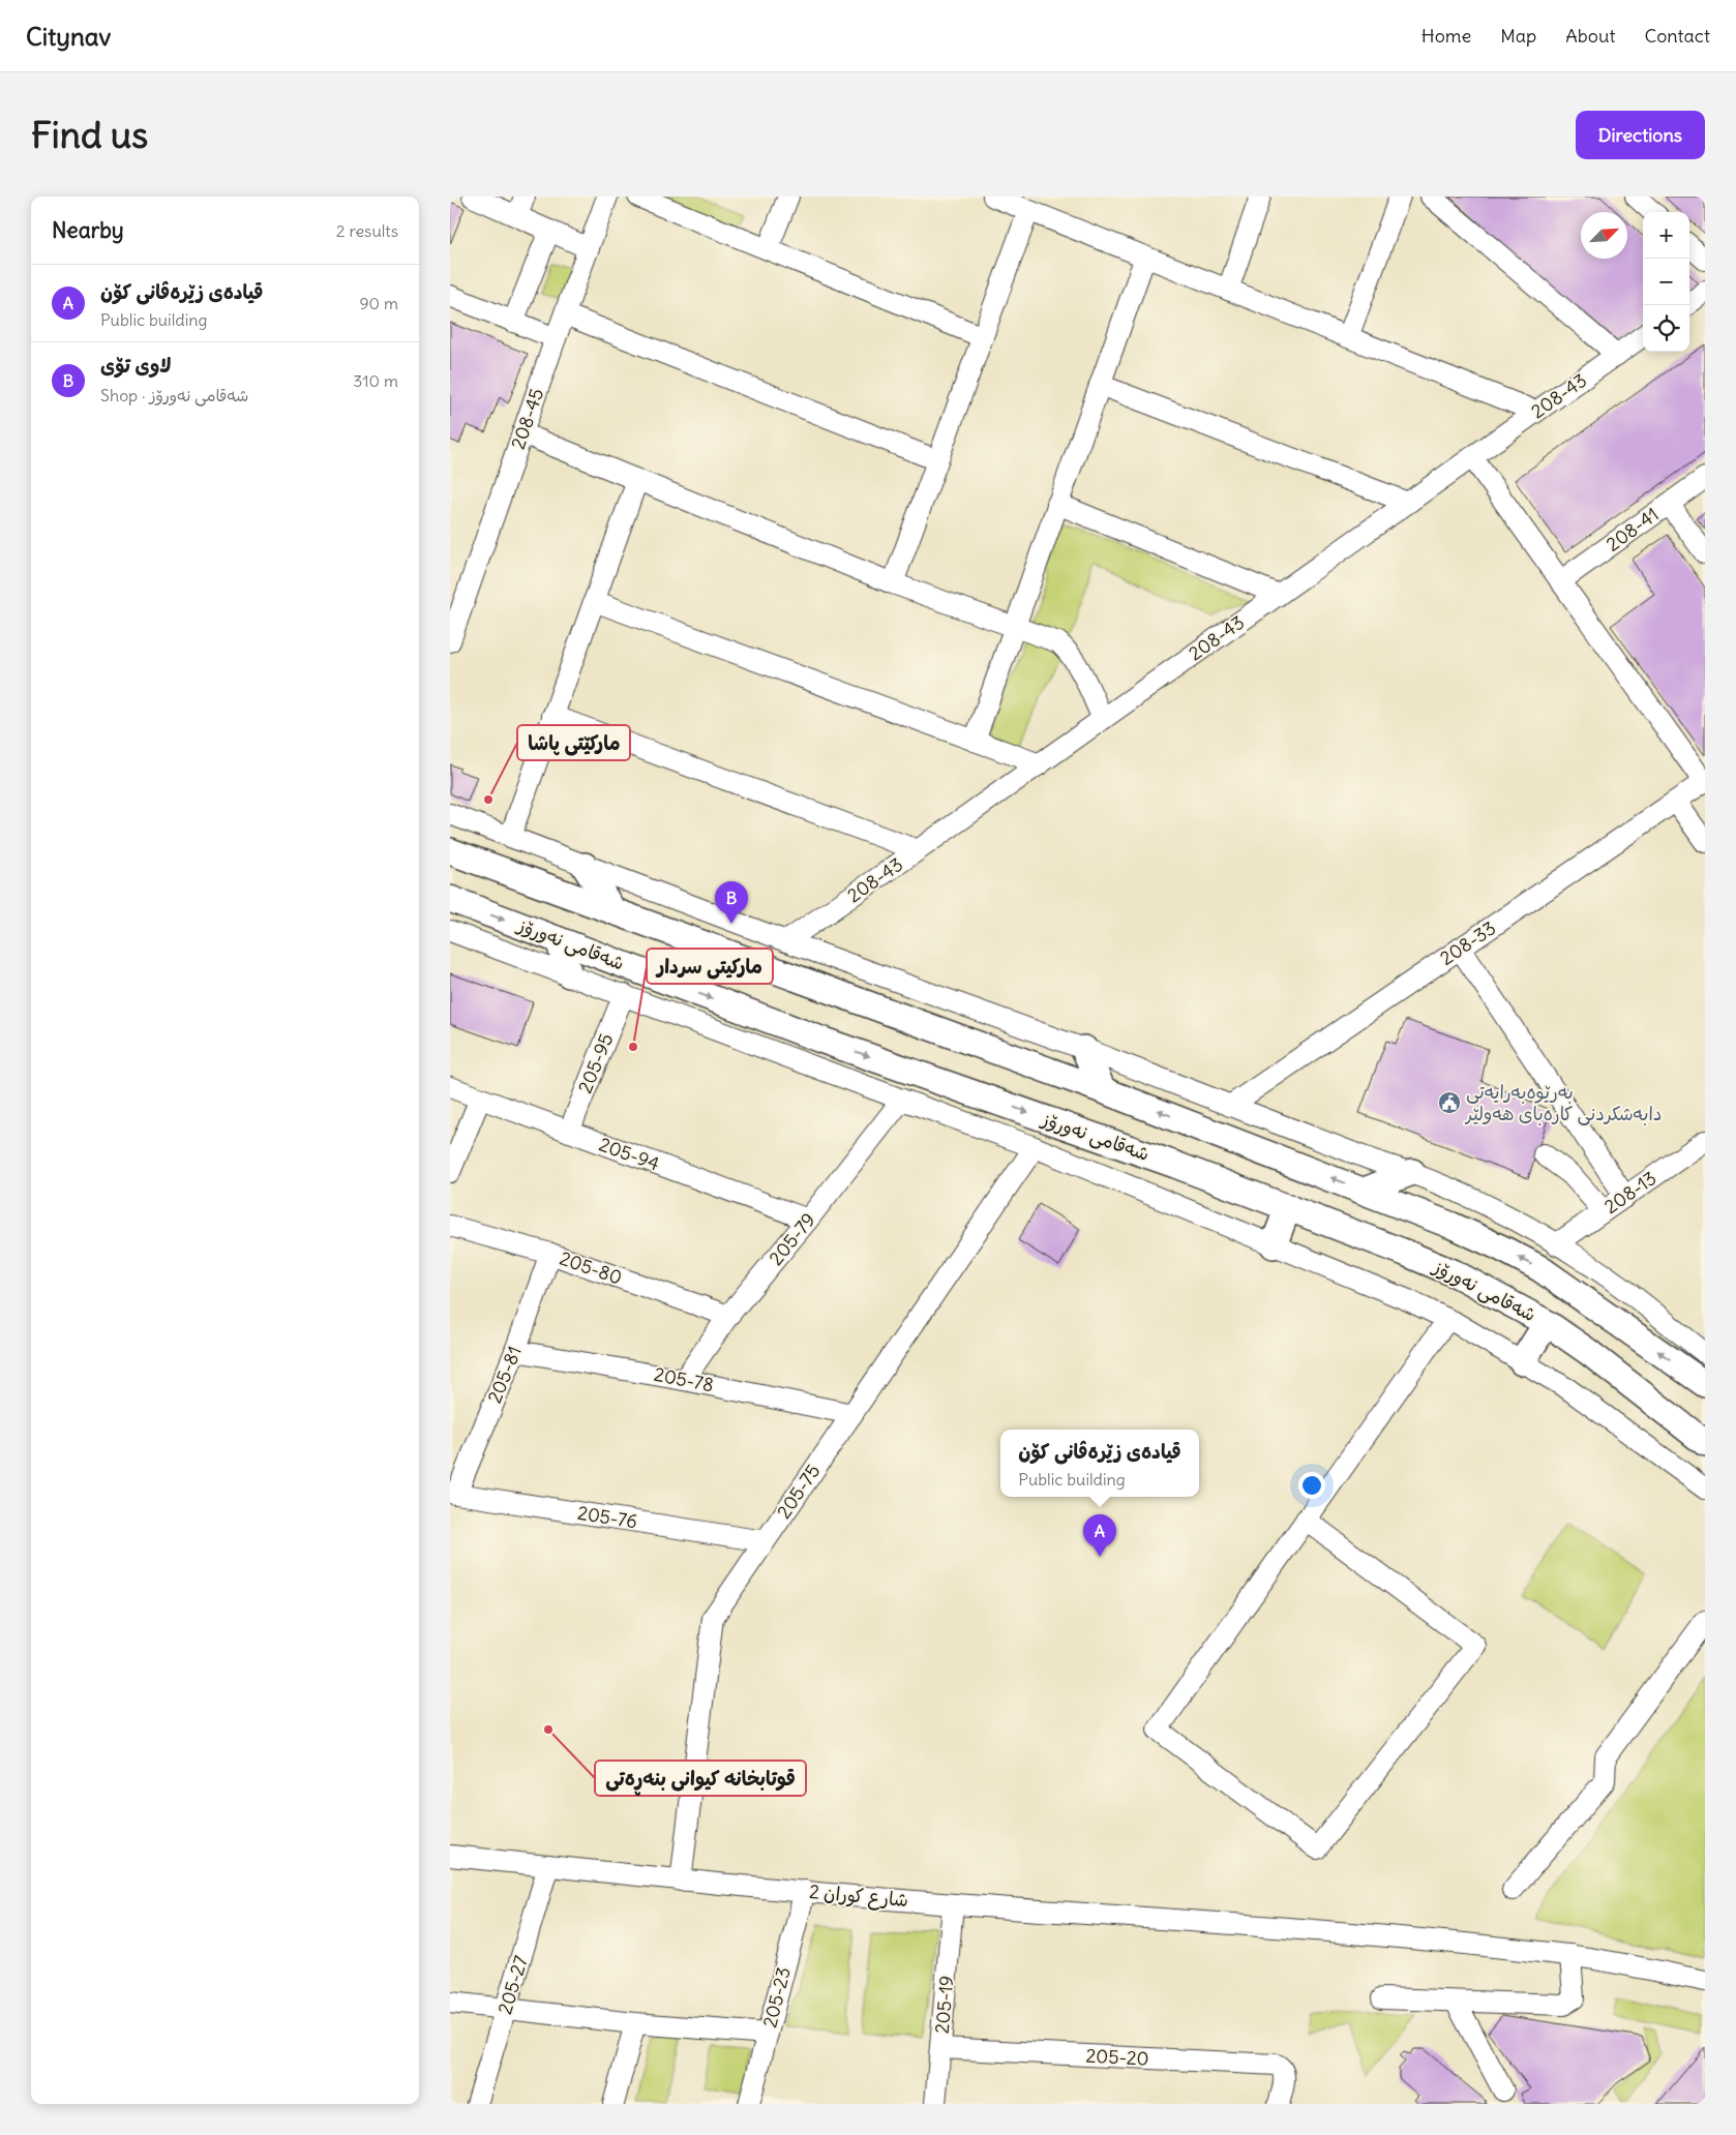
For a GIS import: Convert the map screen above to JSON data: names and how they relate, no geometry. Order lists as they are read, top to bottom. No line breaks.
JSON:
{"streets":{"main road":["شەقامی نەورۆز"],"street":["208-43","208-45","208-41","208-33","205-95","205-94","208-13","205-79","205-80","205-81","205-78","205-75","205-76","شارع كوران 2","205-27","205-23","205-19","205-20"]},"crossings":[["205-95","205-94"],["205-94","205-79"],["205-79","205-80"],["205-79","205-78"],["205-80","205-81"],["205-81","205-78"],["205-81","205-76"],["205-78","205-75"],["205-75","205-76"],["205-75","شارع كوران 2"],["شارع كوران 2","205-27"],["شارع كوران 2","205-23"],["شارع كوران 2","205-19"],["205-19","205-20"]],"places":{"other":["مارکێتی پاشا","ماركيتى سردار","قوتابخانە کیوانی بنەڕەتی"],"public building":["بەرێوەبەرایەتی دابەشکردنی کارەبای هەولێر"]},"north":"top right","page":{"header":"Citynav","nav":["Home","Map","About","Contact"],"buttons":"Directions","title":"Find us","heading":["Nearby","2 results"],"map_buttons":["+","−"],"list":[{"mark":"A","name":"قیادەی زێرەڤانی کۆن","note":"Public building","value":"90 m"},{"mark":"B","name":"لاوی تۆی","note":"Shop · شەقامی نەورۆز","value":"310 m"}],"pins":["B","A"],"popup":["قیادەی زێرەڤانی کۆن","Public building"]}}
